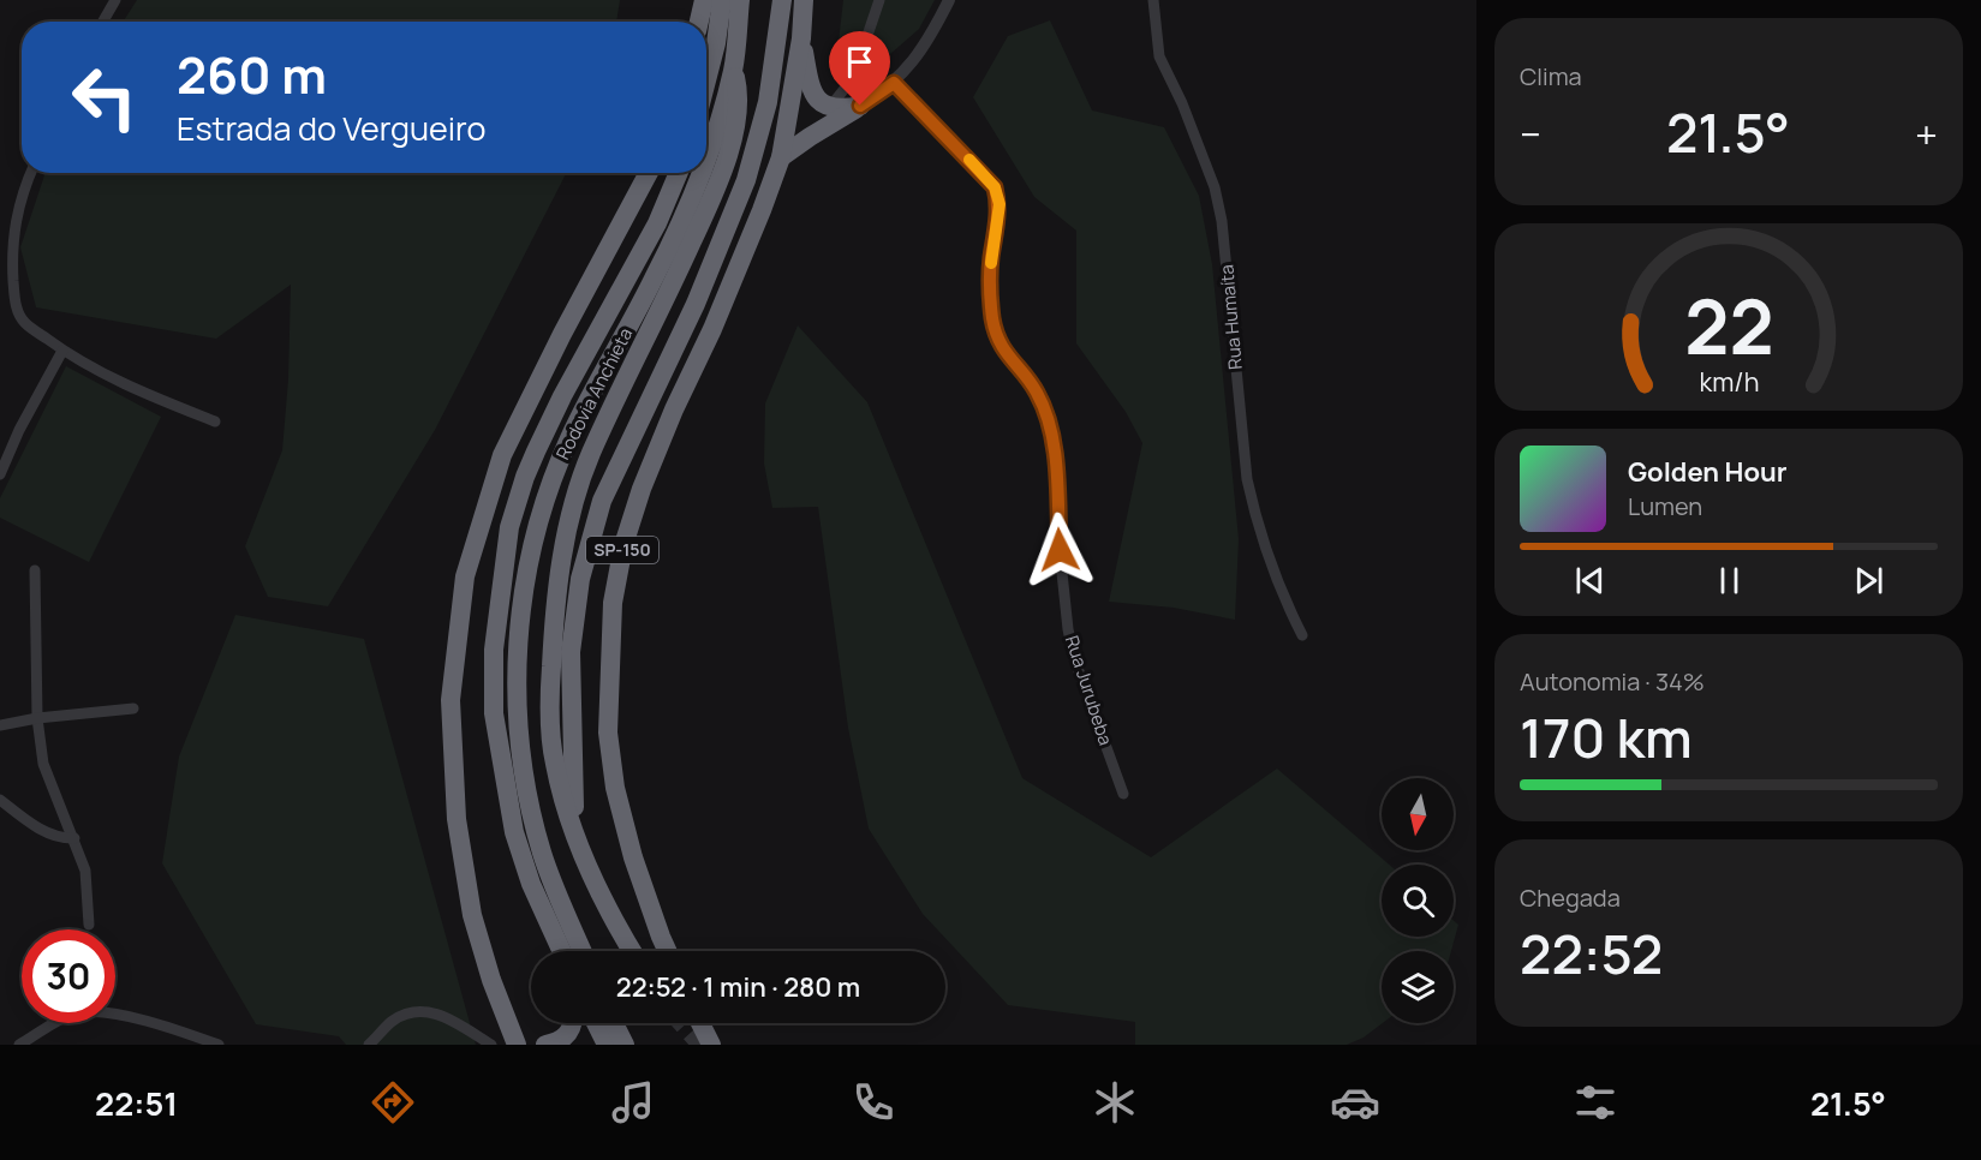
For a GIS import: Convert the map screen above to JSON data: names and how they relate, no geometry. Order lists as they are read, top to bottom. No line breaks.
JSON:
{"streets":{"highway":["Rodovia Anchieta","SP-150"],"street":["Rua Humaíta","Rua Jurubeba"]},"north":"bottom","page":{"tile":["Clima",["Autonomia · 34%","170 km"],["Chegada","22:52"]],"turn":["260 m","Estrada do Vergueiro"],"heat":["−","21.5°","+"],"song":["Golden Hour","Lumen"],"limit":"30","trip":"22:52 · 1 min · 280 m","tabs":["22:51","21.5°"],"gauge":["22","km/h"]}}
